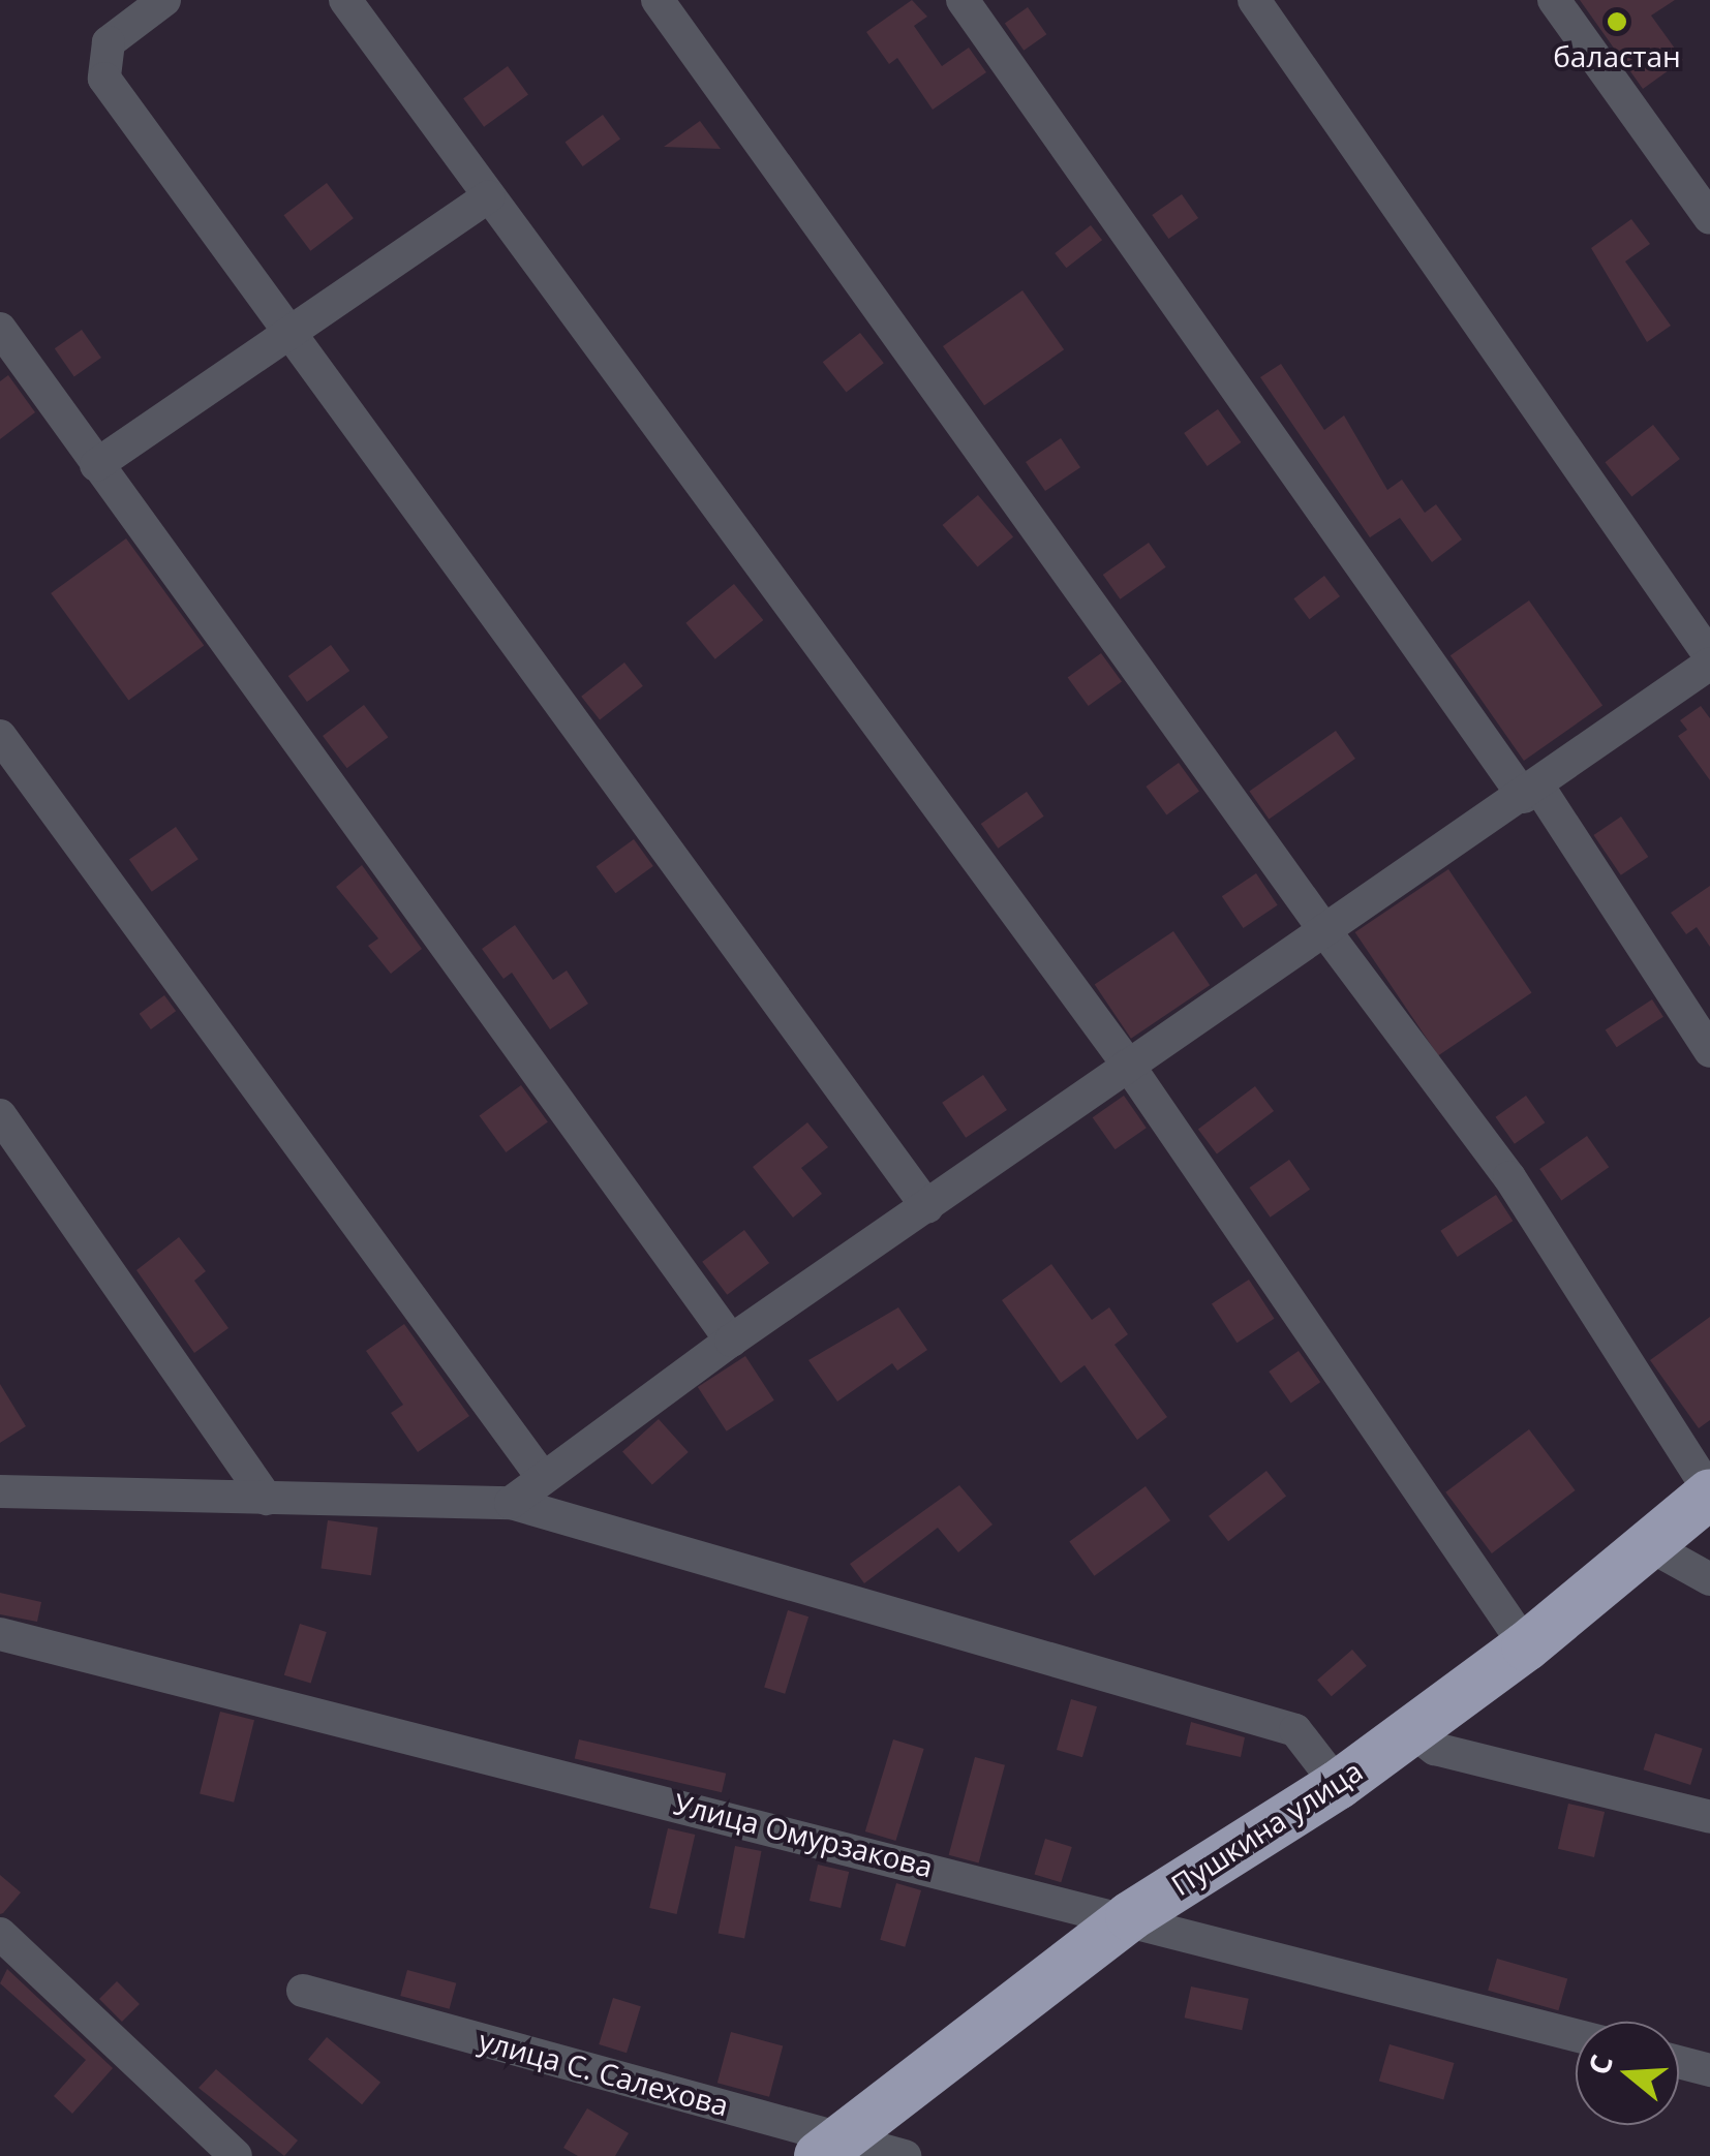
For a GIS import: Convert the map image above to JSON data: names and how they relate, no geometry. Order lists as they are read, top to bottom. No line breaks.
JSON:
{"streets":{"highway":["Пушкина улица"],"street":["Улица Омурзакова","улица С. Салехова"]},"crossings":[["Пушкина улица","Улица Омурзакова"],["Пушкина улица","улица С. Салехова"]],"places":["баластан"],"north":"left"}
